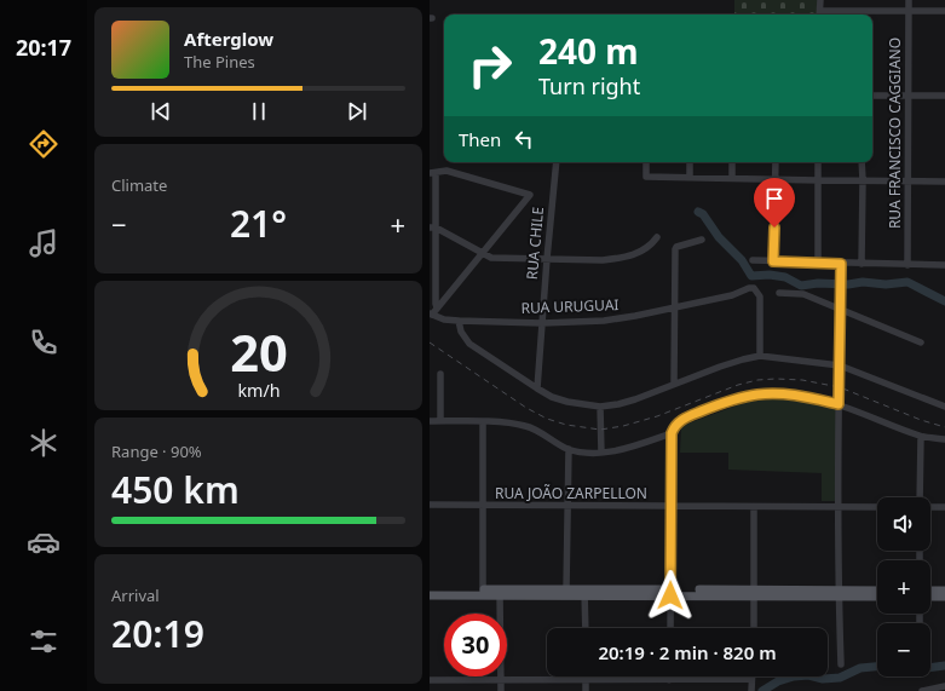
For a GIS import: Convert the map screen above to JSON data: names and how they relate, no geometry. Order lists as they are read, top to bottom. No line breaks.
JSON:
{"streets":{"street":["RUA FRANCISCO CAGGIANO","RUA CHILE","RUA URUGUAI","RUA JOÃO ZARPELLON"]},"crossings":[["RUA CHILE","RUA URUGUAI"]],"page":{"tabs":"20:17","turn":["240 m","Turn right"],"song":["Afterglow","The Pines"],"then":"Then","tile":["Climate",["Range · 90%","450 km"],["Arrival","20:19"]],"heat":["−","21°","+"],"map_buttons":["+","−"],"limit":"30","trip":"20:19 · 2 min · 820 m","gauge":["20","km/h"]}}
